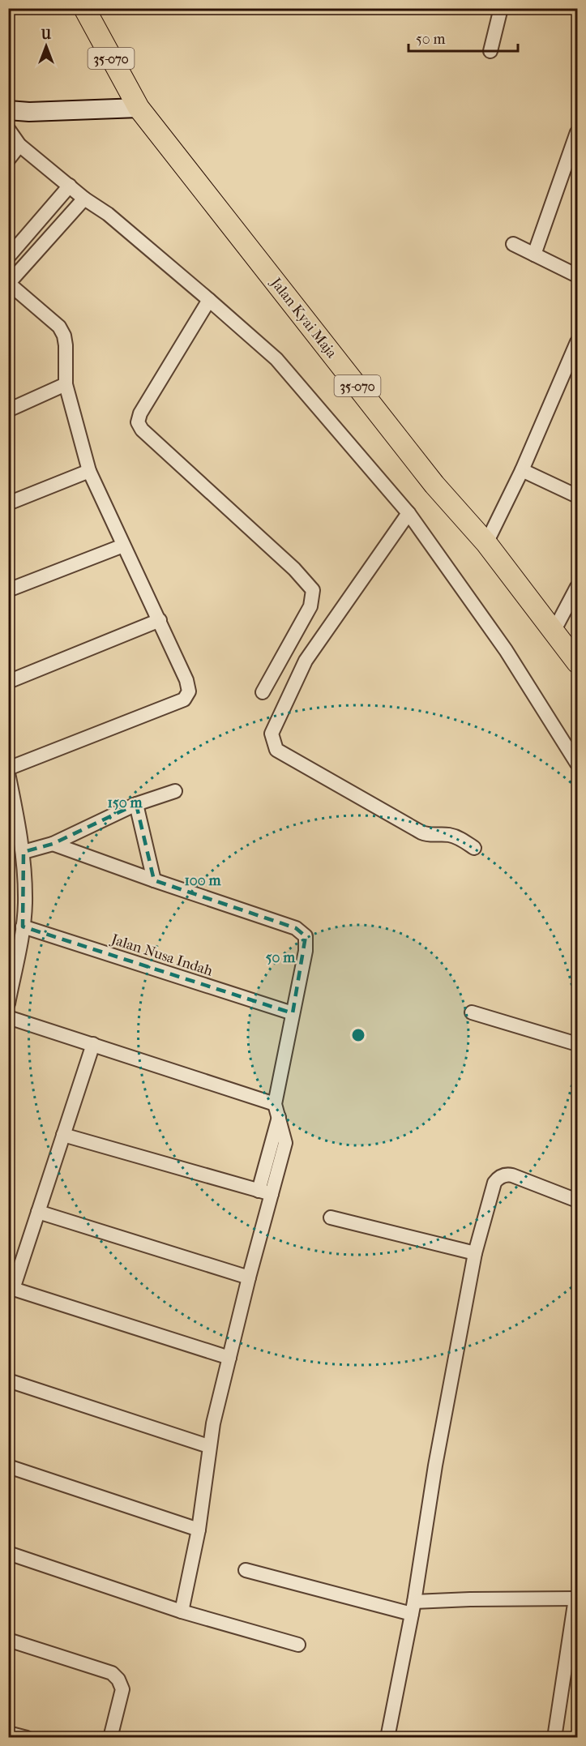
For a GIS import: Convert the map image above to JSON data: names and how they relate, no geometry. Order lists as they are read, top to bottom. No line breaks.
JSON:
{"streets":{"main road":["35-070","Jalan Kyai Maja"],"street":["Jalan Nusa Indah"]},"scale_bar":"50 m","north":"top","rings":["150 m","100 m","50 m"]}
